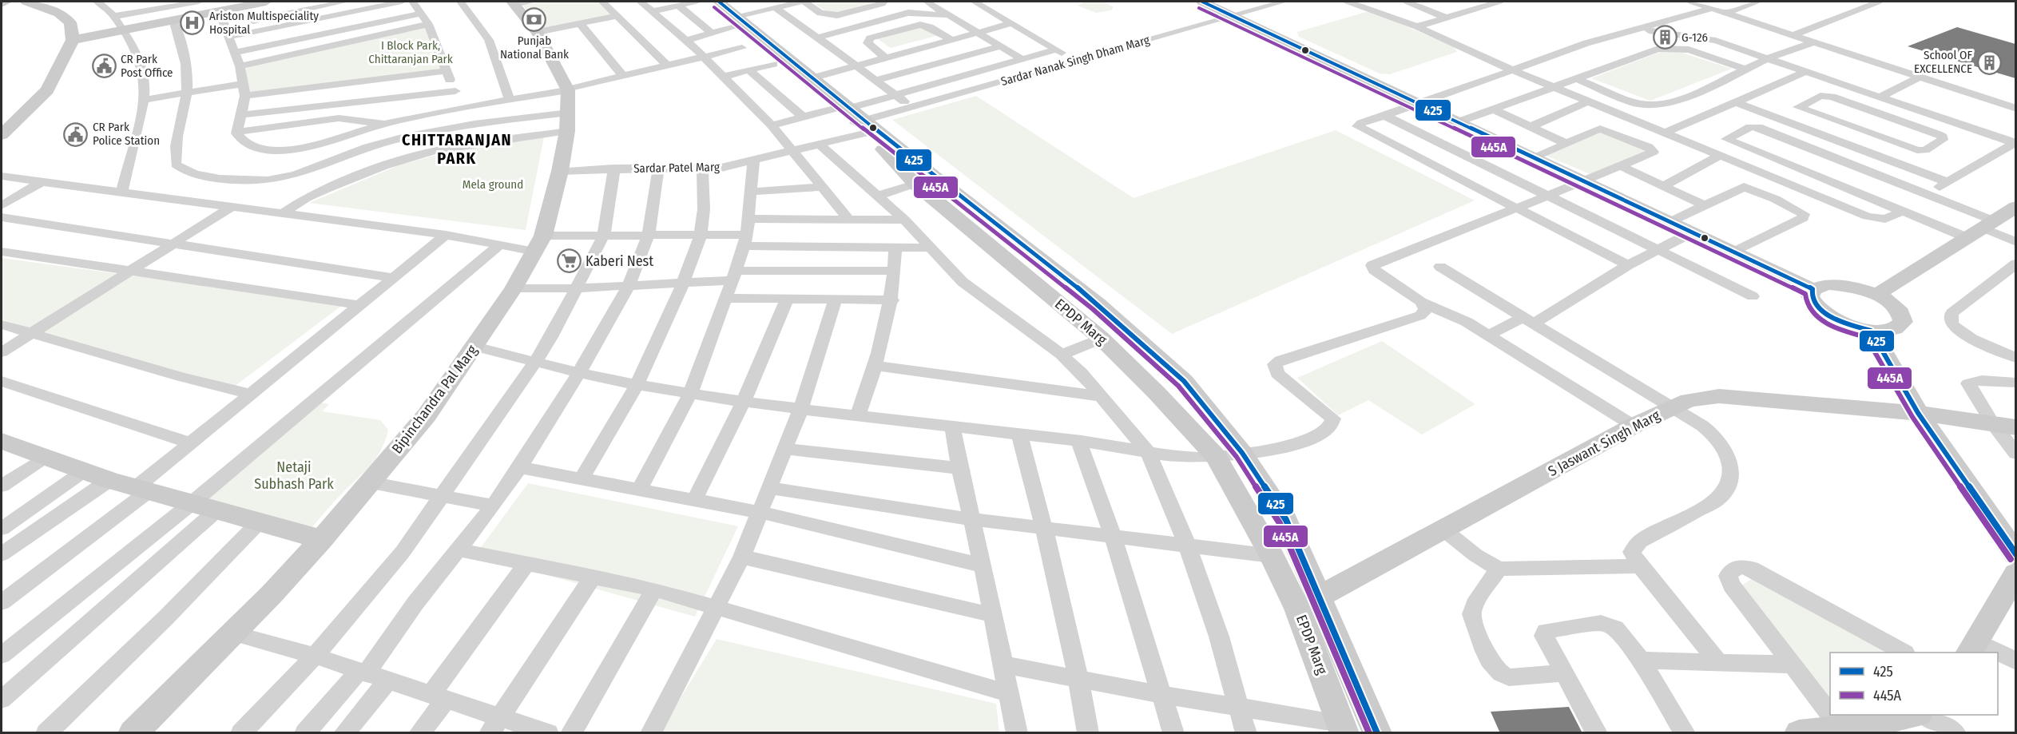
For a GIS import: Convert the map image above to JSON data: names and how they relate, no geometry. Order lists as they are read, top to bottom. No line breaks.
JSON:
{"streets":{"street":["Sardar Nanak Singh Dham Marg","Sardar Patel Marg","EPDP Marg","Bipinchandra Pal Marg","S Jaswant Singh Marg"]},"crossings":[["Sardar Nanak Singh Dham Marg","Sardar Patel Marg"],["Sardar Nanak Singh Dham Marg","EPDP Marg"],["Sardar Patel Marg","EPDP Marg"],["Sardar Patel Marg","Bipinchandra Pal Marg"],["EPDP Marg","S Jaswant Singh Marg"]],"districts":["CHITTARANJAN PARK"],"parks":["I Block Park, Chittaranjan Park","Mela ground","Netaji Subhash Park"],"places":{"bank":["Punjab National Bank"],"hospital":["Ariston Multispeciality Hospital"],"building":["G-126","School OF EXCELLENCE"],"public building":["CR Park Post Office","CR Park Police Station"],"supermarket":["Kaberi Nest"]},"lines":["transit line 425","transit line 445A"],"legend":["425","445A"]}
